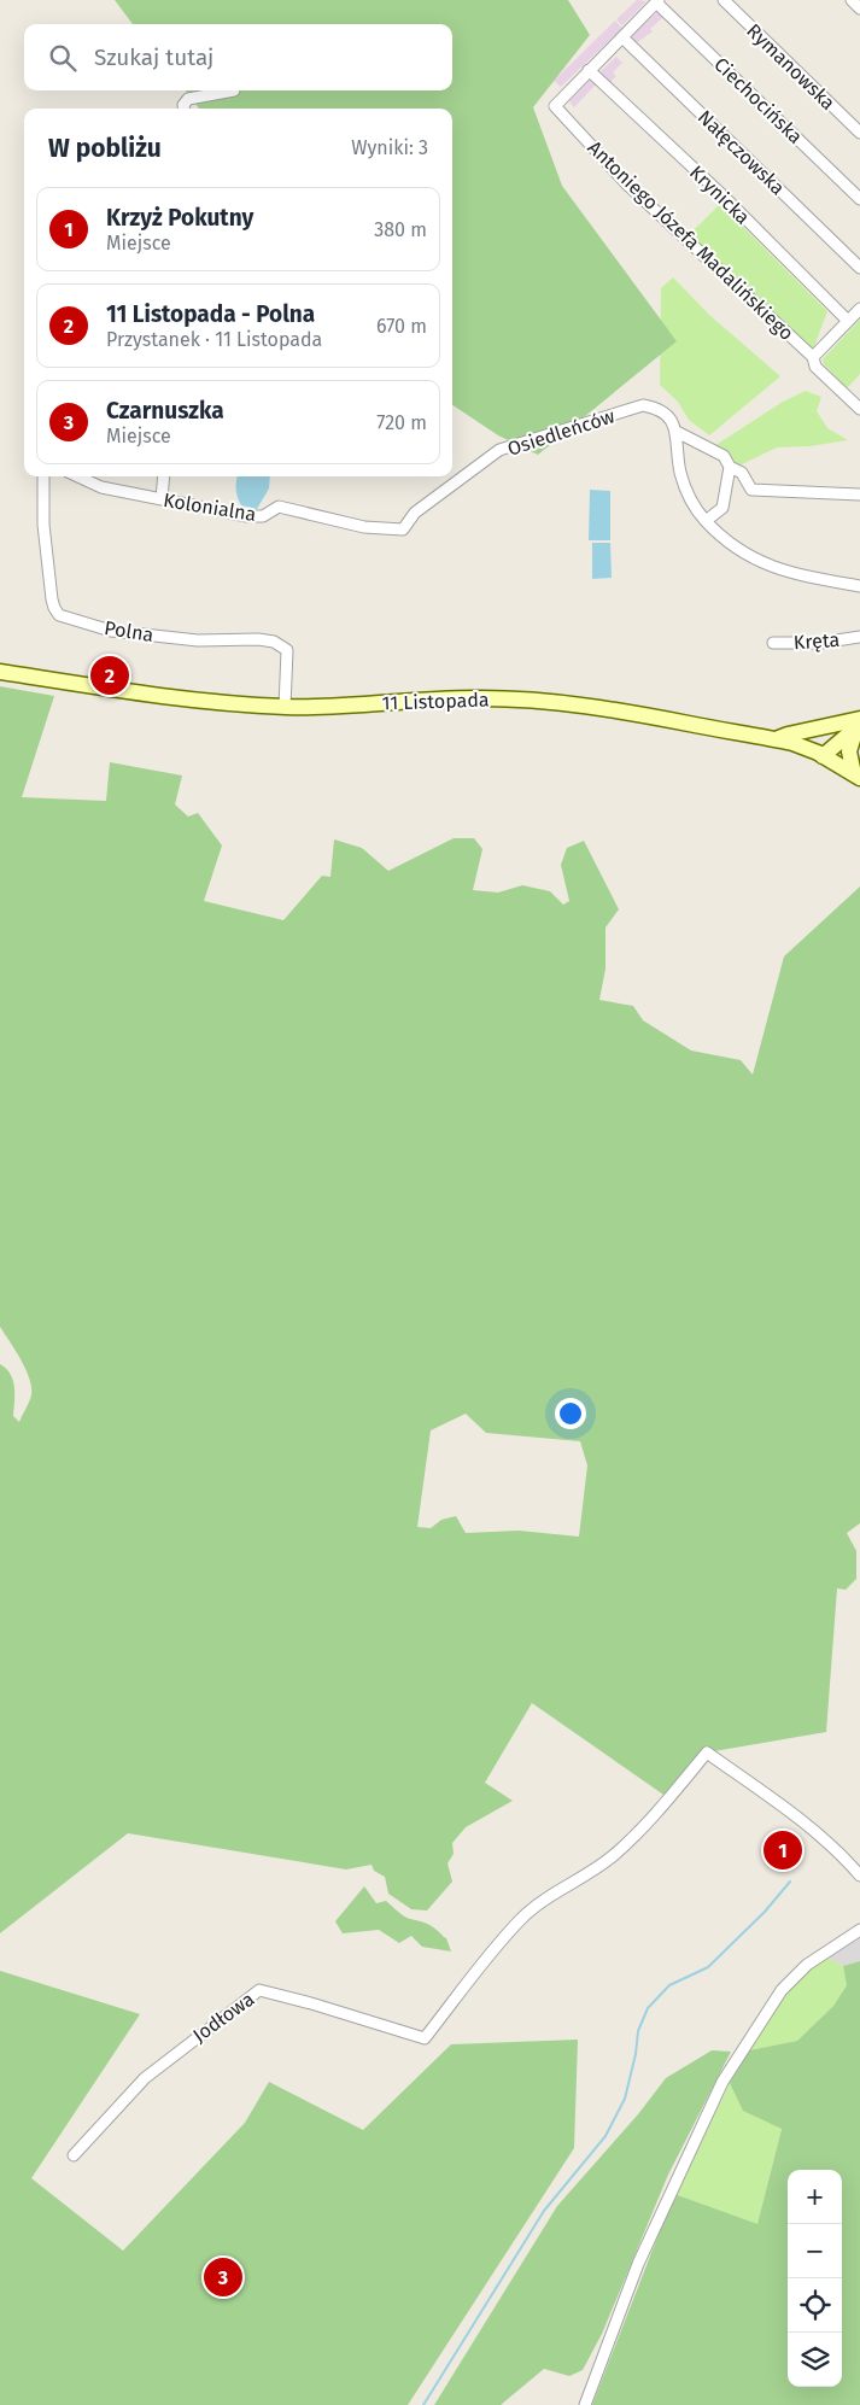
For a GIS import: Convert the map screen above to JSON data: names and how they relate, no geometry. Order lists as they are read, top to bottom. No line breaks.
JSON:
{"streets":{"main road":["11 Listopada"],"street":["Rymanowska","Ciechocińska","Nałęczowska","Krynicka","Antoniego Józefa Madalińskiego","Osiedleńców","Kolonialna","Polna","Kręta","Jodłowa"]},"crossings":[["Krynicka","Antoniego Józefa Madalińskiego"],["Osiedleńców","Kolonialna"],["Polna","11 Listopada"]],"page":{"search":"Szukaj tutaj","heading":["W pobliżu","Wyniki: 3"],"list":[{"mark":"1","name":"Krzyż Pokutny","note":"Miejsce","value":"380 m"},{"mark":"2","name":"11 Listopada - Polna","note":"Przystanek · 11 Listopada","value":"670 m"},{"mark":"3","name":"Czarnuszka","note":"Miejsce","value":"720 m"}],"pins":["2","1","3"],"map_buttons":["+","−"]}}
